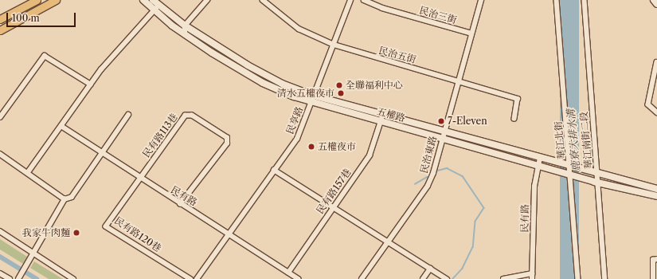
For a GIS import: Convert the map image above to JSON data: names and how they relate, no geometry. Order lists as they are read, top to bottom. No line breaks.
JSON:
{"streets":{"street":["民治三街","民治五街","五權路","民享路","民有路113巷","華江北街","華江南街二段","民治東路","民有路157巷","民有路","民有路120巷"]},"crossings":[["民治三街","民治東路"],["民治五街","民享路"],["民治五街","民治東路"],["五權路","民享路"],["五權路","華江北街"],["五權路","華江南街二段"],["五權路","民治東路"],["五權路","民有路157巷"],["五權路","民有路"],["民享路","民有路"],["民有路113巷","民有路"],["民有路113巷","民有路120巷"],["民有路157巷","民有路"],["民有路","民有路120巷"]],"water":["鹿寮大排水溝"],"places":["全聯福利中心","清水五權夜市","7-Eleven","五權夜市","我家牛肉麵"],"scale_bar":"100 m"}
